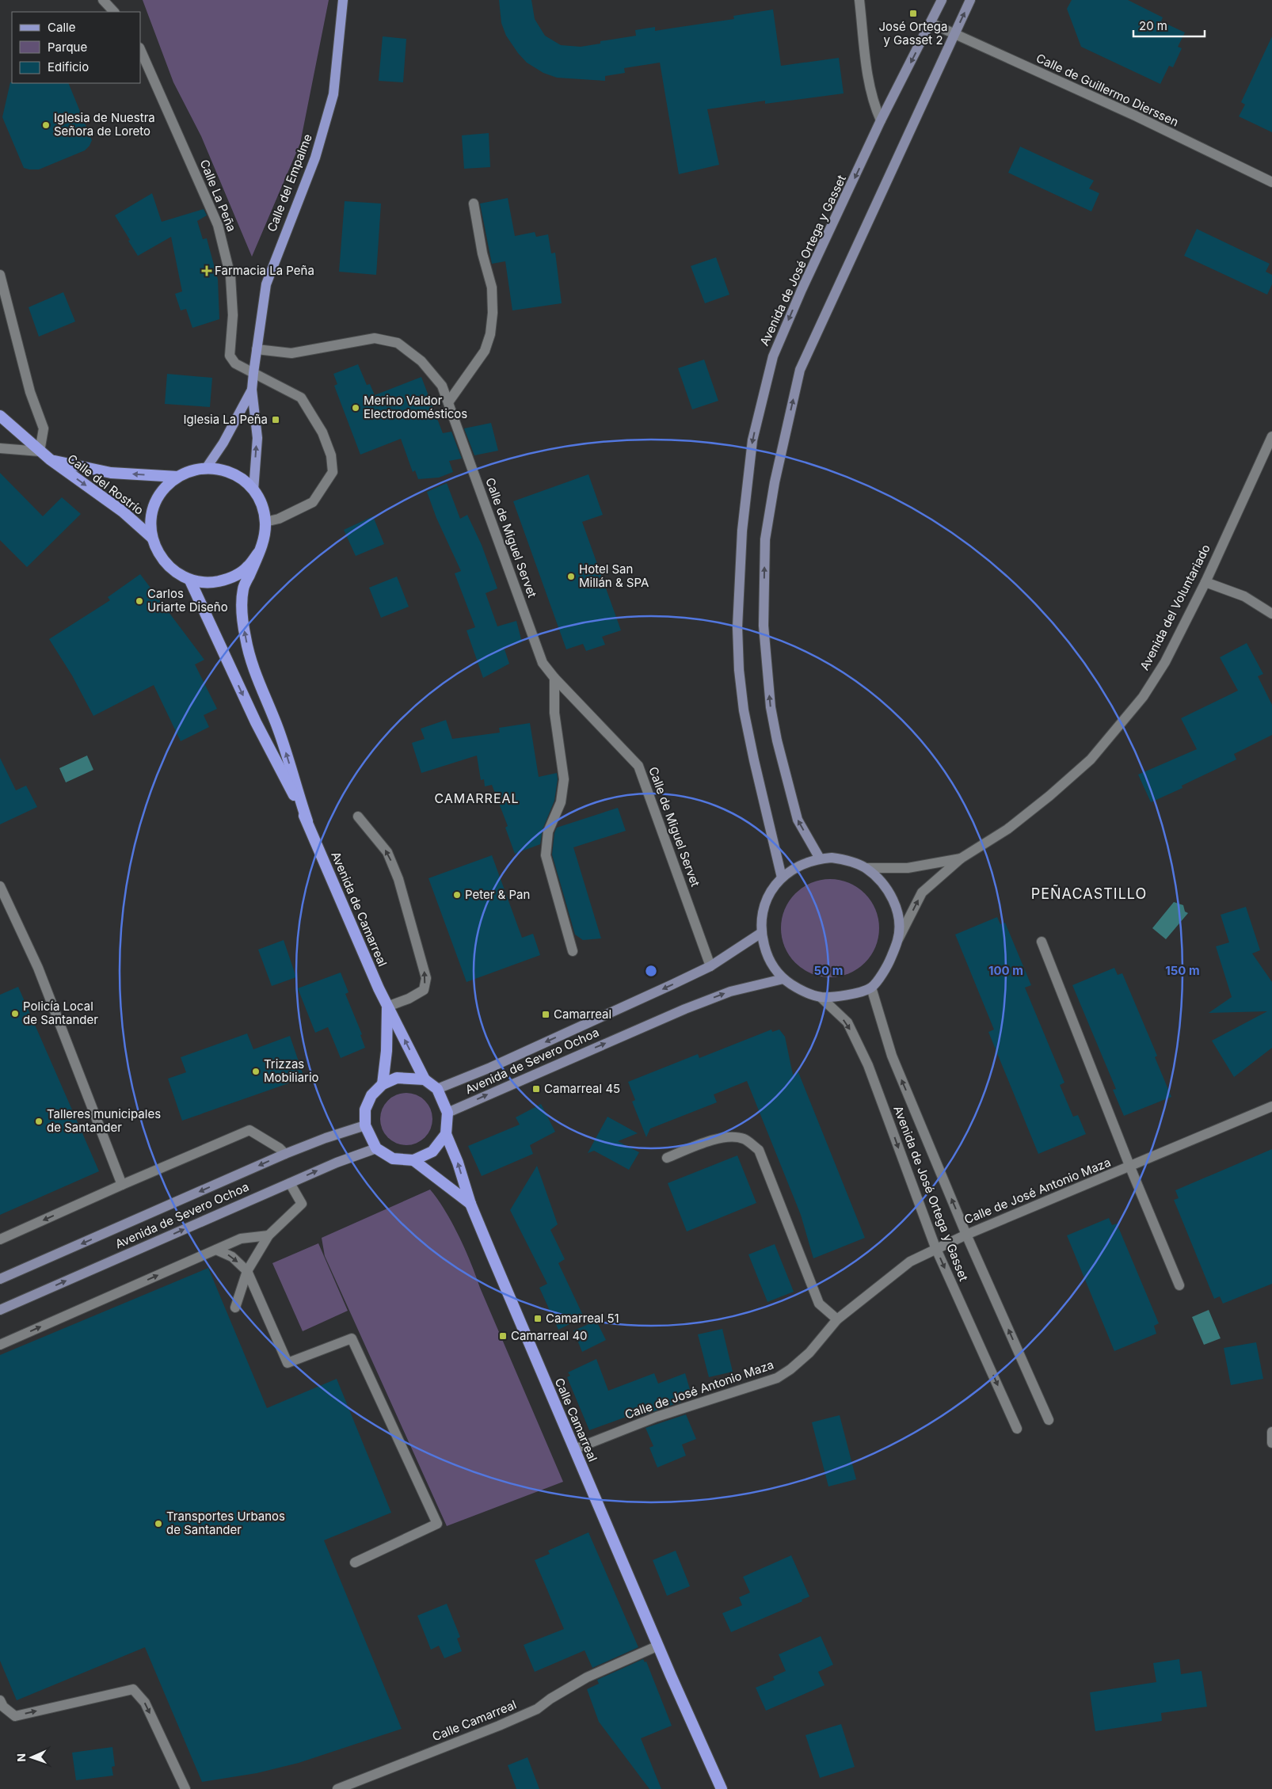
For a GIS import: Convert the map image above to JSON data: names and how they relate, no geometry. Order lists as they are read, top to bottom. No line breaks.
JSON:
{"streets":{"highway":["Calle del Rostrío","Avenida de Camarreal","Calle Camarreal"],"main road":["Calle del Empalme","Avenida de José Ortega y Gasset","Avenida de Severo Ochoa"],"street":["Calle de Guillermo Dierssen","Calle La Peña","Calle de Miguel Servet","Avenida del Voluntariado","Calle de José Antonio Maza"]},"crossings":[["Calle de Guillermo Dierssen","Avenida de José Ortega y Gasset"],["Calle del Empalme","Calle La Peña"],["Calle del Empalme","Calle del Rostrío"],["Calle del Empalme","Calle de Miguel Servet"],["Avenida de José Ortega y Gasset","Avenida del Voluntariado"],["Avenida de José Ortega y Gasset","Avenida de Severo Ochoa"],["Avenida de José Ortega y Gasset","Calle de José Antonio Maza"],["Calle de Miguel Servet","Avenida de Severo Ochoa"],["Avenida del Voluntariado","Avenida de Severo Ochoa"],["Avenida de Camarreal","Avenida de Severo Ochoa"],["Calle de José Antonio Maza","Calle Camarreal"]],"districts":["CAMARREAL","PEÑACASTILLO"],"places":{"transit":["José Ortega y Gasset 2","Iglesia La Peña","Camarreal","Camarreal 45","Camarreal 51","Camarreal 40"],"other":["Iglesia de Nuestra Señora de Loreto","Merino Valdor Electrodomésticos","Hotel San Millán & SPA","Carlos Uriarte Diseño","Peter & Pan","Policía Local de Santander","Trizzas Mobiliario","Talleres municipales de Santander","Transportes Urbanos de Santander"],"health":["Farmacia La Peña"]},"legend":["Calle","Parque","Edificio"],"scale_bar":"20 m","north":"left","rings":["50 m","100 m","150 m"]}
